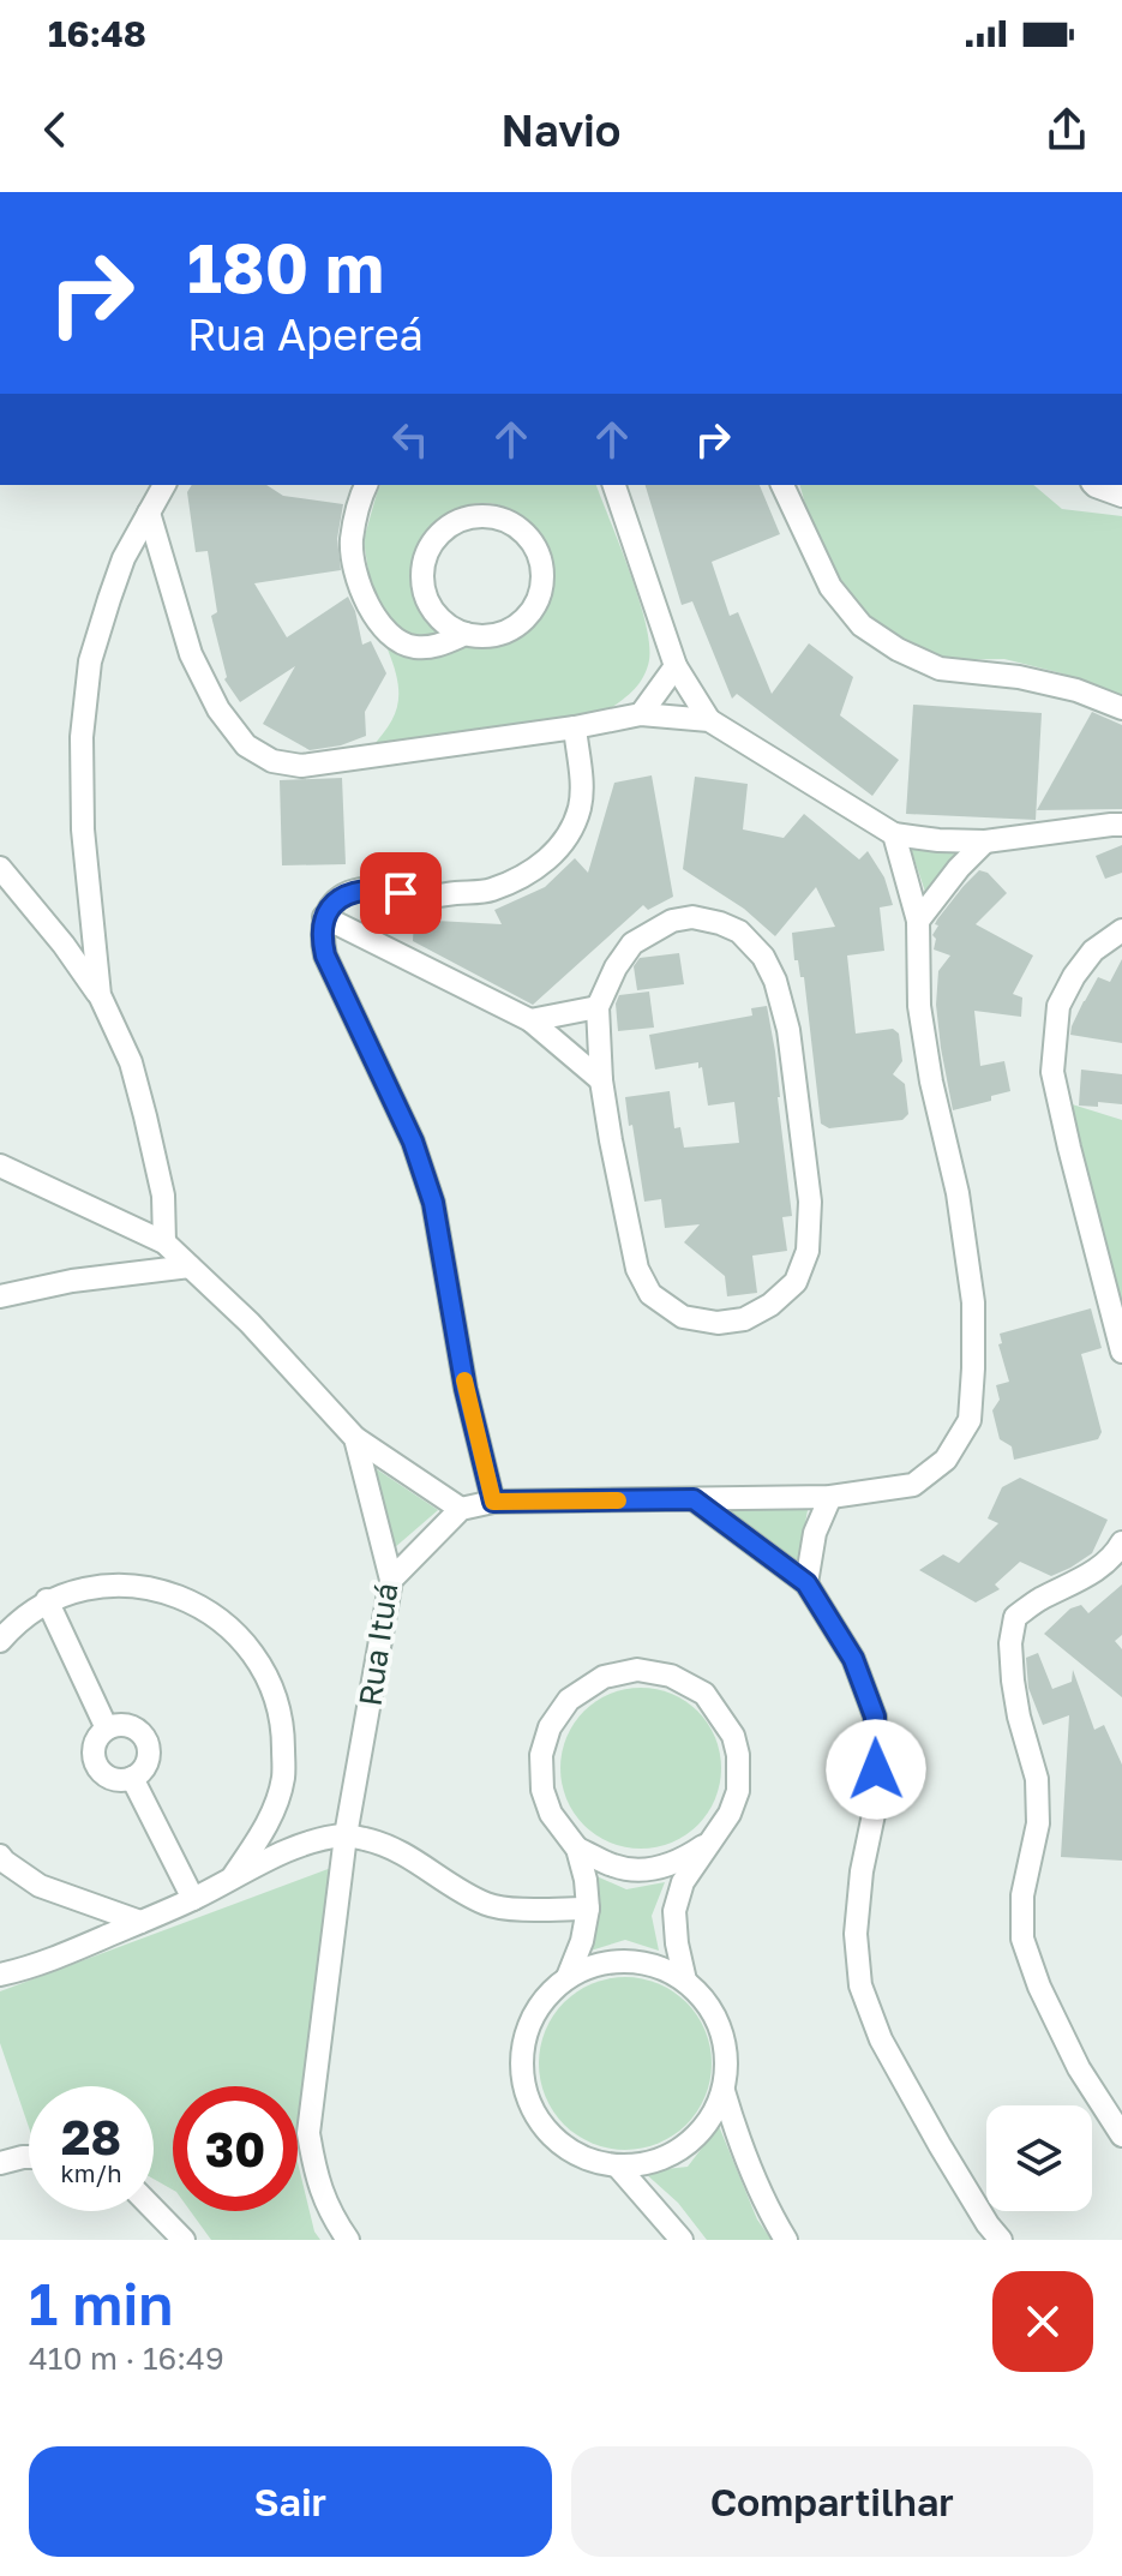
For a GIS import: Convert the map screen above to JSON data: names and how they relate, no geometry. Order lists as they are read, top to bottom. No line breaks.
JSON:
{"streets":{"street":["Rua Ituá"]},"page":{"status":"16:48","header":"Navio","turn":["180 m","Rua Apereá"],"speed":"28 km/h","limit":"30","heading":["1 min","410 m · 16:49"],"buttons":["Sair","Compartilhar"]}}
